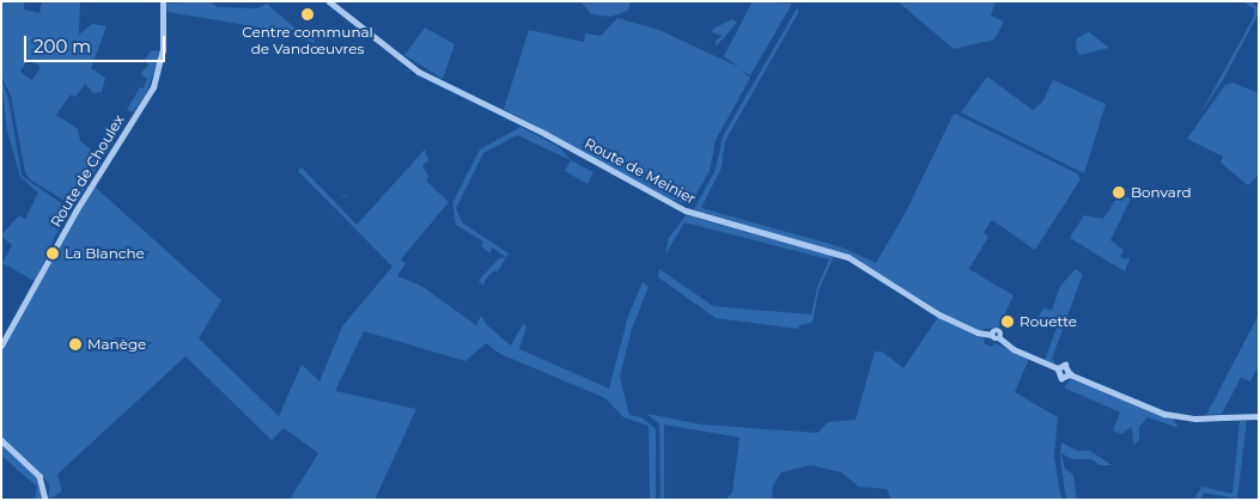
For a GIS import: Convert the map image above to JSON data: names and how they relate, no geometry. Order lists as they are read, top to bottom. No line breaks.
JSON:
{"streets":{"street":["Route de Choulex","Route de Meinier"]},"places":["Centre communal de Vandœuvres","Bonvard","La Blanche","Rouette","Manège"],"scale_bar":"200 m"}
